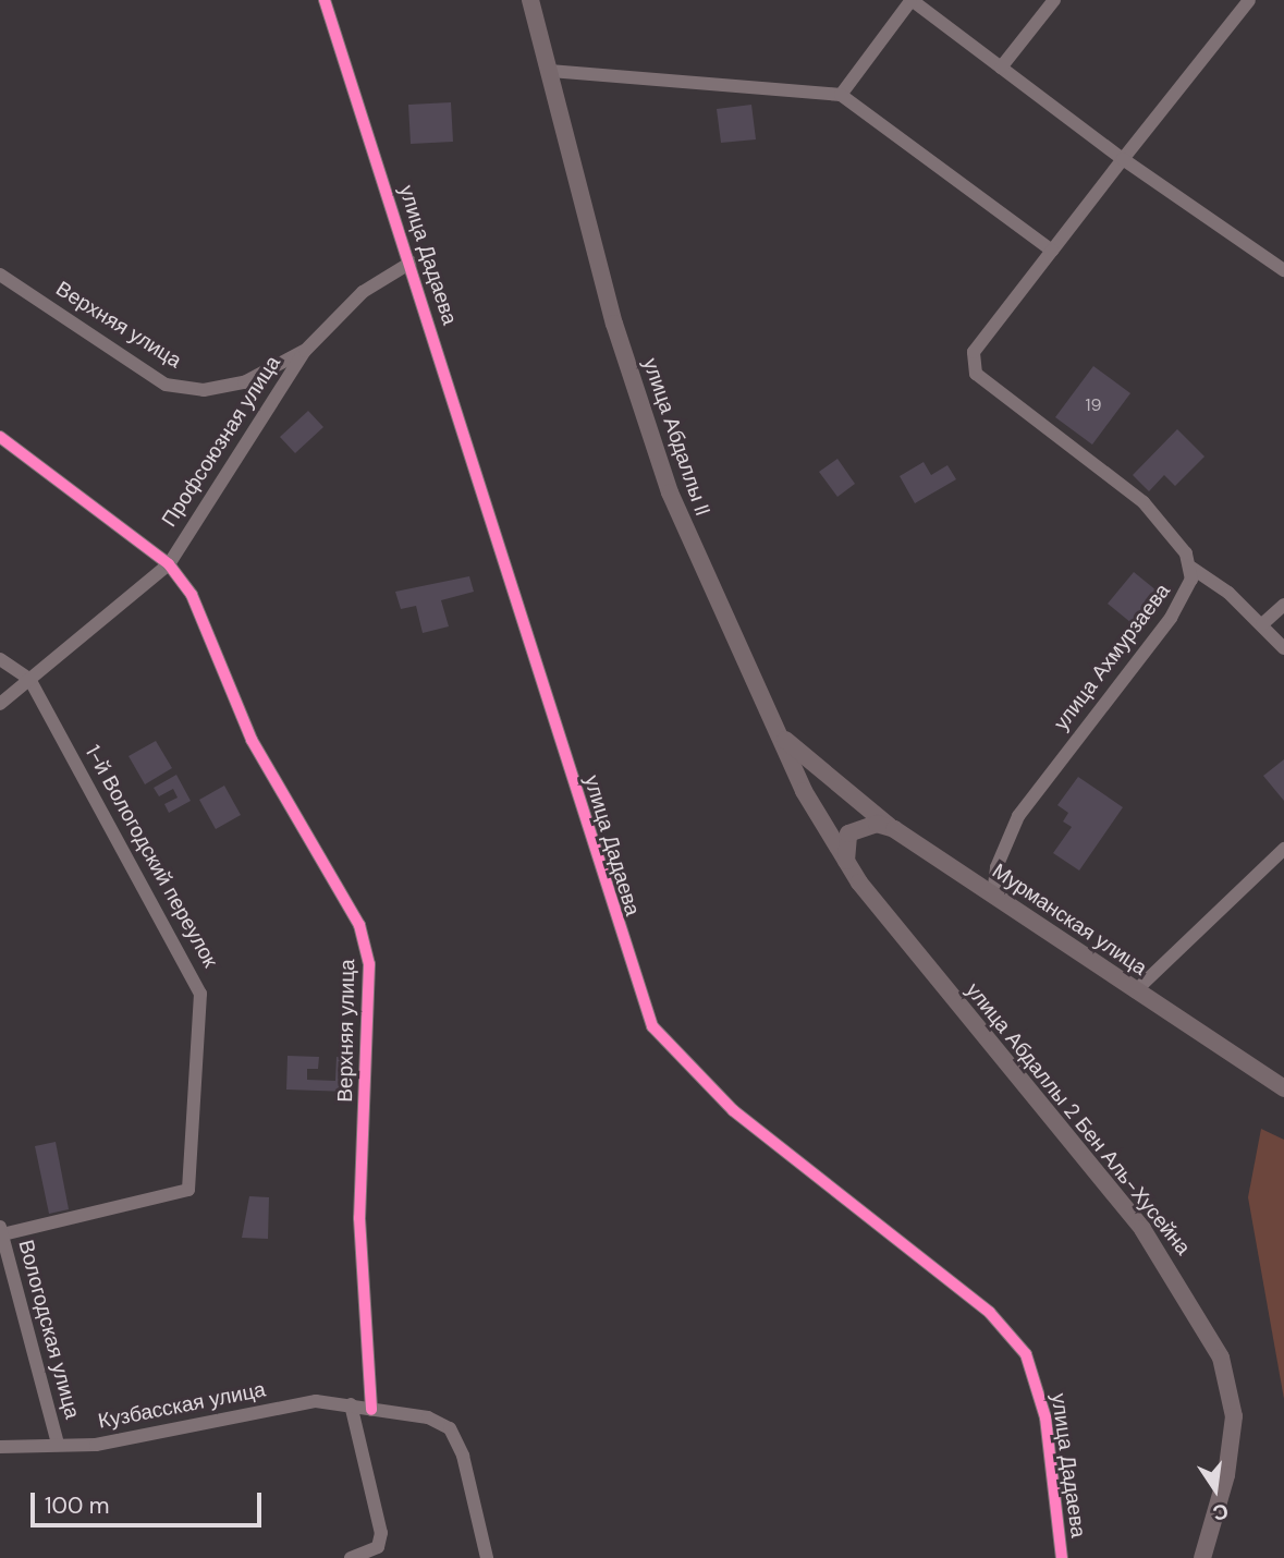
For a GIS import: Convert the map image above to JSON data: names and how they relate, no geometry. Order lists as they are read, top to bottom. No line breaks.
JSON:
{"streets":{"main road":["улица Абдаллы II","Мурманская улица","улица Абдаллы 2 Бен Аль-Хусейна"],"street":["улица Дадаева","Верхняя улица","Профсоюзная улица","улица Ахмурзаева","1-й Вологодский переулок","Вологодская улица","Кузбасская улица"]},"crossings":[["Верхняя улица","Профсоюзная улица"],["Верхняя улица","Кузбасская улица"],["улица Абдаллы II","Мурманская улица"],["улица Абдаллы II","улица Абдаллы 2 Бен Аль-Хусейна"],["Профсоюзная улица","1-й Вологодский переулок"],["улица Ахмурзаева","Мурманская улица"],["1-й Вологодский переулок","Вологодская улица"],["Вологодская улица","Кузбасская улица"]],"house_numbers":["19"],"scale_bar":"100 m","north":"bottom"}
